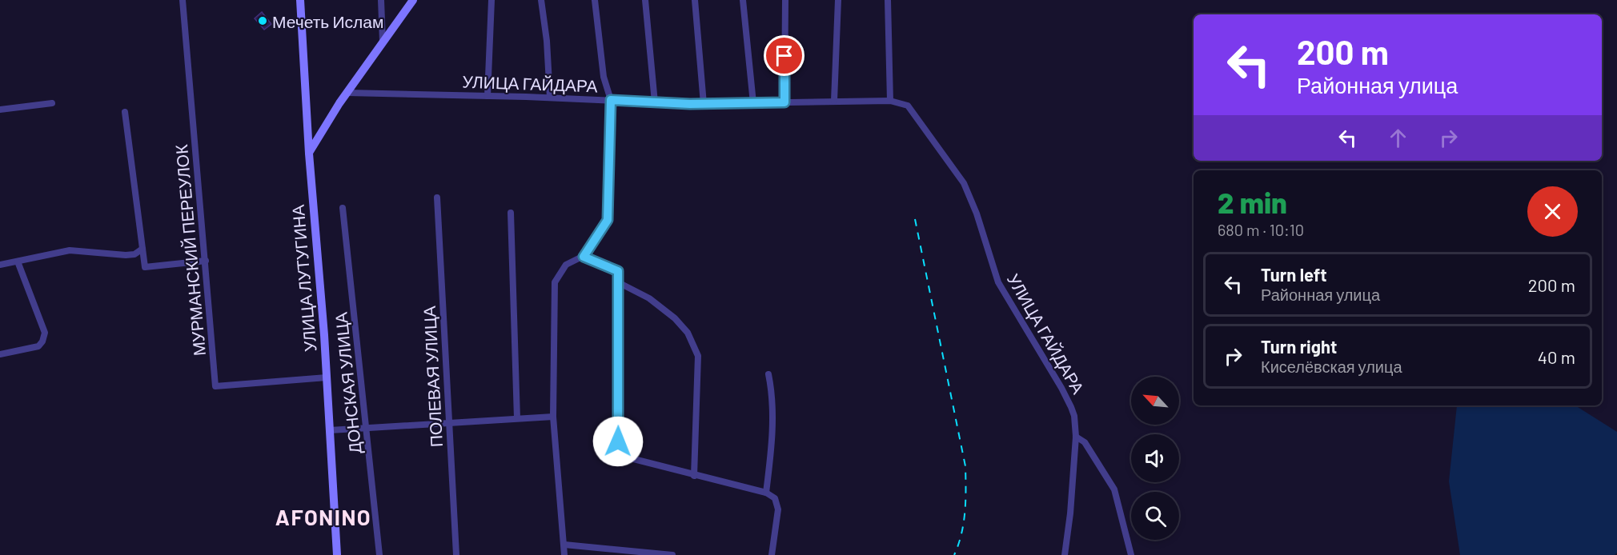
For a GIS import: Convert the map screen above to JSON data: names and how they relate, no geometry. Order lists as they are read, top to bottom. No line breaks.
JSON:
{"streets":{"main road":["УЛИЦА ЛУТУГИНА"],"street":["УЛИЦА ГАЙДАРА","МУРМАНСКИЙ ПЕРЕУЛОК","ПОЛЕВАЯ УЛИЦА","ДОНСКАЯ УЛИЦА"]},"crossings":[["МУРМАНСКИЙ ПЕРЕУЛОК","УЛИЦА ЛУТУГИНА"]],"districts":["AFONINO"],"places":["Мечеть Ислам"],"north":"top left","page":{"turn":["200 m","Районная улица"],"heading":["2 min","680 m · 10:10"],"list":[{"name":"Turn left","note":"Районная улица","value":"200 m"},{"name":"Turn right","note":"Киселёвская улица","value":"40 m"}]}}
